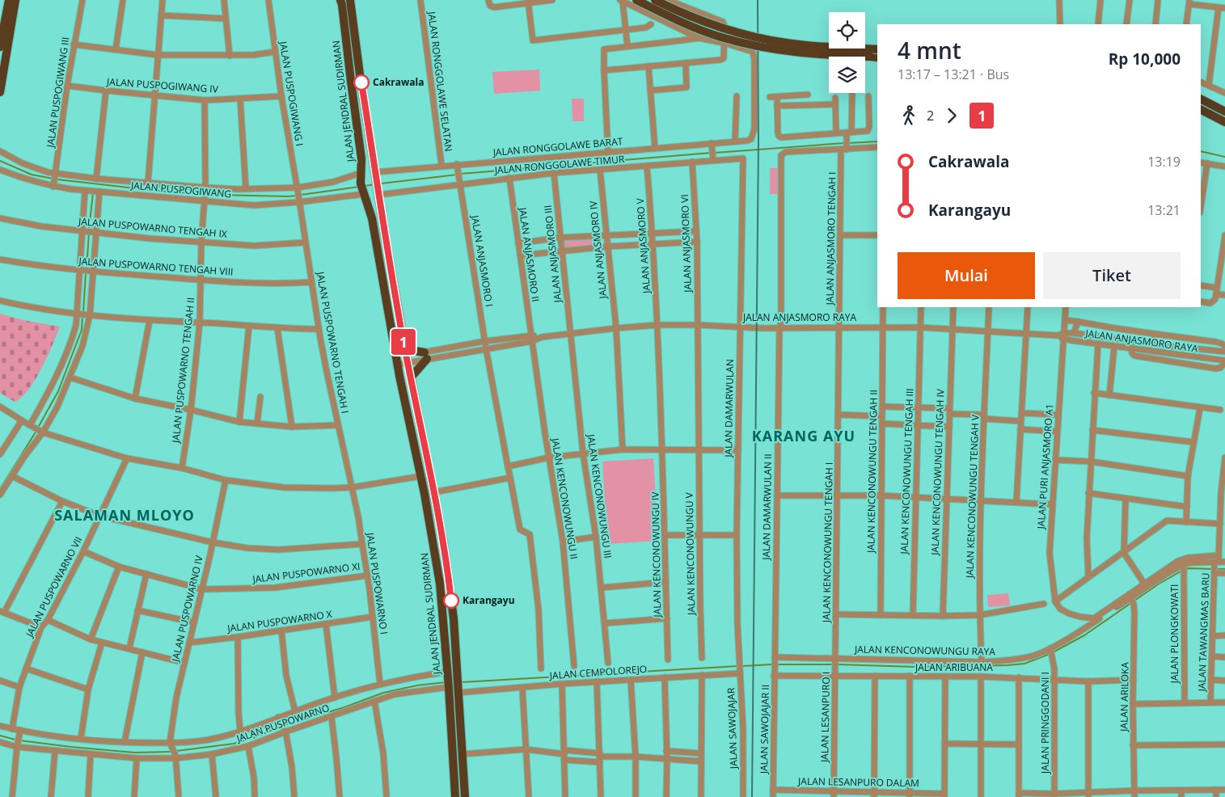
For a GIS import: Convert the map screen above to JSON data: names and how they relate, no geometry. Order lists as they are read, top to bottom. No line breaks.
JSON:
{"streets":{"highway":["JALAN JENDRAL SUDIRMAN"],"street":["JALAN RONGGOLAWE SELATAN","JALAN PUSPOGIWANG IV","JALAN PUSPOGIWANG III","JALAN PUSPOGIWANG I","JALAN RONGGOLAWE BARAT","JALAN RONGGOLAWE TIMUR","JALAN PUSPOGIWANG","JALAN PUSPOWARNO TENGAH IX","JALAN ANJASMORO TENGAH I","JALAN ANJASMORO VI","JALAN ANJASMORO V","JALAN ANJASMORO IV","JALAN ANJASMORO III","JALAN ANJASMORO II","JALAN ANJASMORO I","JALAN PUSPOWARNO TENGAH VIII","JALAN ANJASMORO RAYA","JALAN PUSPOWARNO TENGAH I","JALAN PUSPOWARNO TENGAH II","JALAN DAMARWULAN","JALAN PURI ANJASMORO A1","JALAN KENCONOWUNGU TENGAH II","JALAN KENCONOWUNGU TENGAH III","JALAN KENCONOWUNGU TENGAH IV","JALAN KENCONOWUNGU III","JALAN KENCONOWUNGU TENGAH V","JALAN KENCONOWUNGU II","JALAN DAMARWULAN II","JALAN KENCONOWUNGU TENGAH I","JALAN KENCONOWUNGU V","JALAN KENCONOWUNGU IV","JALAN PUSPOWARNO XI","JALAN PUSPOWARNO I","JALAN PUSPOWARNO VII","JALAN PUSPOWARNO IV","JALAN PUSPOWARNO X","JALAN TAWANGMAS BARU","JALAN PLONGKOWATI","JALAN KENCONOWUNGU RAYA","JALAN ARIBUANA","JALAN CEMPOLOREJO","JALAN ARILOKA","JALAN LESANPURO I","JALAN PRINGGODANI I","JALAN PUSPOWARNO","JALAN SAWOJAJAR","JALAN SAWOJAJAR II","JALAN LESANPURO DALAM"]},"crossings":[["JALAN RONGGOLAWE SELATAN","JALAN RONGGOLAWE BARAT"],["JALAN PUSPOGIWANG IV","JALAN PUSPOGIWANG III"],["JALAN PUSPOGIWANG IV","JALAN PUSPOGIWANG I"],["JALAN PUSPOGIWANG IV","JALAN PUSPOWARNO TENGAH II"],["JALAN PUSPOGIWANG III","JALAN PUSPOGIWANG"],["JALAN PUSPOGIWANG I","JALAN PUSPOGIWANG"],["JALAN PUSPOGIWANG I","JALAN PUSPOWARNO TENGAH I"],["JALAN JENDRAL SUDIRMAN","JALAN RONGGOLAWE BARAT"],["JALAN JENDRAL SUDIRMAN","JALAN RONGGOLAWE TIMUR"],["JALAN JENDRAL SUDIRMAN","JALAN PUSPOGIWANG"],["JALAN JENDRAL SUDIRMAN","JALAN ANJASMORO RAYA"],["JALAN JENDRAL SUDIRMAN","JALAN CEMPOLOREJO"],["JALAN JENDRAL SUDIRMAN","JALAN PUSPOWARNO"],["JALAN RONGGOLAWE BARAT","JALAN ANJASMORO I"],["JALAN RONGGOLAWE TIMUR","JALAN ANJASMORO VI"],["JALAN RONGGOLAWE TIMUR","JALAN ANJASMORO V"],["JALAN RONGGOLAWE TIMUR","JALAN ANJASMORO IV"],["JALAN RONGGOLAWE TIMUR","JALAN ANJASMORO III"],["JALAN RONGGOLAWE TIMUR","JALAN ANJASMORO II"],["JALAN RONGGOLAWE TIMUR","JALAN ANJASMORO I"],["JALAN RONGGOLAWE TIMUR","JALAN DAMARWULAN"],["JALAN PUSPOGIWANG","JALAN PUSPOWARNO TENGAH I"],["JALAN PUSPOGIWANG","JALAN PUSPOWARNO TENGAH II"],["JALAN PUSPOWARNO TENGAH IX","JALAN PUSPOWARNO TENGAH I"],["JALAN PUSPOWARNO TENGAH IX","JALAN PUSPOWARNO TENGAH II"],["JALAN ANJASMORO TENGAH I","JALAN ANJASMORO RAYA"],["JALAN ANJASMORO TENGAH I","JALAN DAMARWULAN II"],["JALAN ANJASMORO TENGAH I","JALAN KENCONOWUNGU TENGAH I"],["JALAN ANJASMORO VI","JALAN ANJASMORO RAYA"],["JALAN ANJASMORO VI","JALAN KENCONOWUNGU V"],["JALAN ANJASMORO V","JALAN ANJASMORO RAYA"],["JALAN ANJASMORO IV","JALAN ANJASMORO RAYA"],["JALAN ANJASMORO III","JALAN ANJASMORO RAYA"],["JALAN ANJASMORO III","JALAN KENCONOWUNGU III"],["JALAN ANJASMORO II","JALAN ANJASMORO RAYA"],["JALAN ANJASMORO II","JALAN KENCONOWUNGU II"],["JALAN ANJASMORO I","JALAN ANJASMORO RAYA"],["JALAN PUSPOWARNO TENGAH VIII","JALAN PUSPOWARNO TENGAH I"],["JALAN PUSPOWARNO TENGAH VIII","JALAN PUSPOWARNO TENGAH II"],["JALAN ANJASMORO RAYA","JALAN DAMARWULAN"],["JALAN ANJASMORO RAYA","JALAN PURI ANJASMORO A1"],["JALAN ANJASMORO RAYA","JALAN KENCONOWUNGU TENGAH II"],["JALAN ANJASMORO RAYA","JALAN KENCONOWUNGU TENGAH III"],["JALAN ANJASMORO RAYA","JALAN KENCONOWUNGU TENGAH IV"],["JALAN ANJASMORO RAYA","JALAN KENCONOWUNGU III"],["JALAN ANJASMORO RAYA","JALAN KENCONOWUNGU TENGAH V"],["JALAN ANJASMORO RAYA","JALAN KENCONOWUNGU II"],["JALAN ANJASMORO RAYA","JALAN DAMARWULAN II"],["JALAN ANJASMORO RAYA","JALAN KENCONOWUNGU TENGAH I"],["JALAN PUSPOWARNO TENGAH I","JALAN PUSPOWARNO I"],["JALAN DAMARWULAN","JALAN SAWOJAJAR"],["JALAN KENCONOWUNGU TENGAH V","JALAN KENCONOWUNGU RAYA"],["JALAN DAMARWULAN II","JALAN KENCONOWUNGU RAYA"],["JALAN DAMARWULAN II","JALAN SAWOJAJAR II"],["JALAN KENCONOWUNGU TENGAH I","JALAN KENCONOWUNGU RAYA"],["JALAN KENCONOWUNGU TENGAH I","JALAN LESANPURO I"],["JALAN PUSPOWARNO XI","JALAN PUSPOWARNO I"],["JALAN PUSPOWARNO XI","JALAN PUSPOWARNO VII"],["JALAN PUSPOWARNO XI","JALAN PUSPOWARNO IV"],["JALAN PUSPOWARNO I","JALAN PUSPOWARNO X"],["JALAN PUSPOWARNO I","JALAN PUSPOWARNO"],["JALAN PUSPOWARNO VII","JALAN PUSPOWARNO"],["JALAN PUSPOWARNO IV","JALAN PUSPOWARNO X"],["JALAN PUSPOWARNO IV","JALAN PUSPOWARNO"],["JALAN TAWANGMAS BARU","JALAN KENCONOWUNGU RAYA"],["JALAN PLONGKOWATI","JALAN KENCONOWUNGU RAYA"],["JALAN KENCONOWUNGU RAYA","JALAN ARILOKA"],["JALAN KENCONOWUNGU RAYA","JALAN LESANPURO I"],["JALAN KENCONOWUNGU RAYA","JALAN PRINGGODANI I"],["JALAN KENCONOWUNGU RAYA","JALAN SAWOJAJAR II"],["JALAN ARIBUANA","JALAN ARILOKA"],["JALAN ARIBUANA","JALAN LESANPURO I"],["JALAN ARIBUANA","JALAN PRINGGODANI I"],["JALAN ARIBUANA","JALAN SAWOJAJAR II"],["JALAN CEMPOLOREJO","JALAN SAWOJAJAR"],["JALAN LESANPURO I","JALAN LESANPURO DALAM"],["JALAN SAWOJAJAR II","JALAN LESANPURO DALAM"]],"districts":["KARANG AYU","SALAMAN MLOYO"],"places":["Cakrawala","Karangayu"],"lines":["bus line 1"],"page":{"on_map":"1","heading":["4 mnt","13:17 – 13:21 · Bus","Rp 10,000"],"legs":["2","1"],"list":[{"name":"Cakrawala","value":"13:19"},{"name":"Karangayu","value":"13:21"}],"buttons":["Mulai","Tiket"]}}
